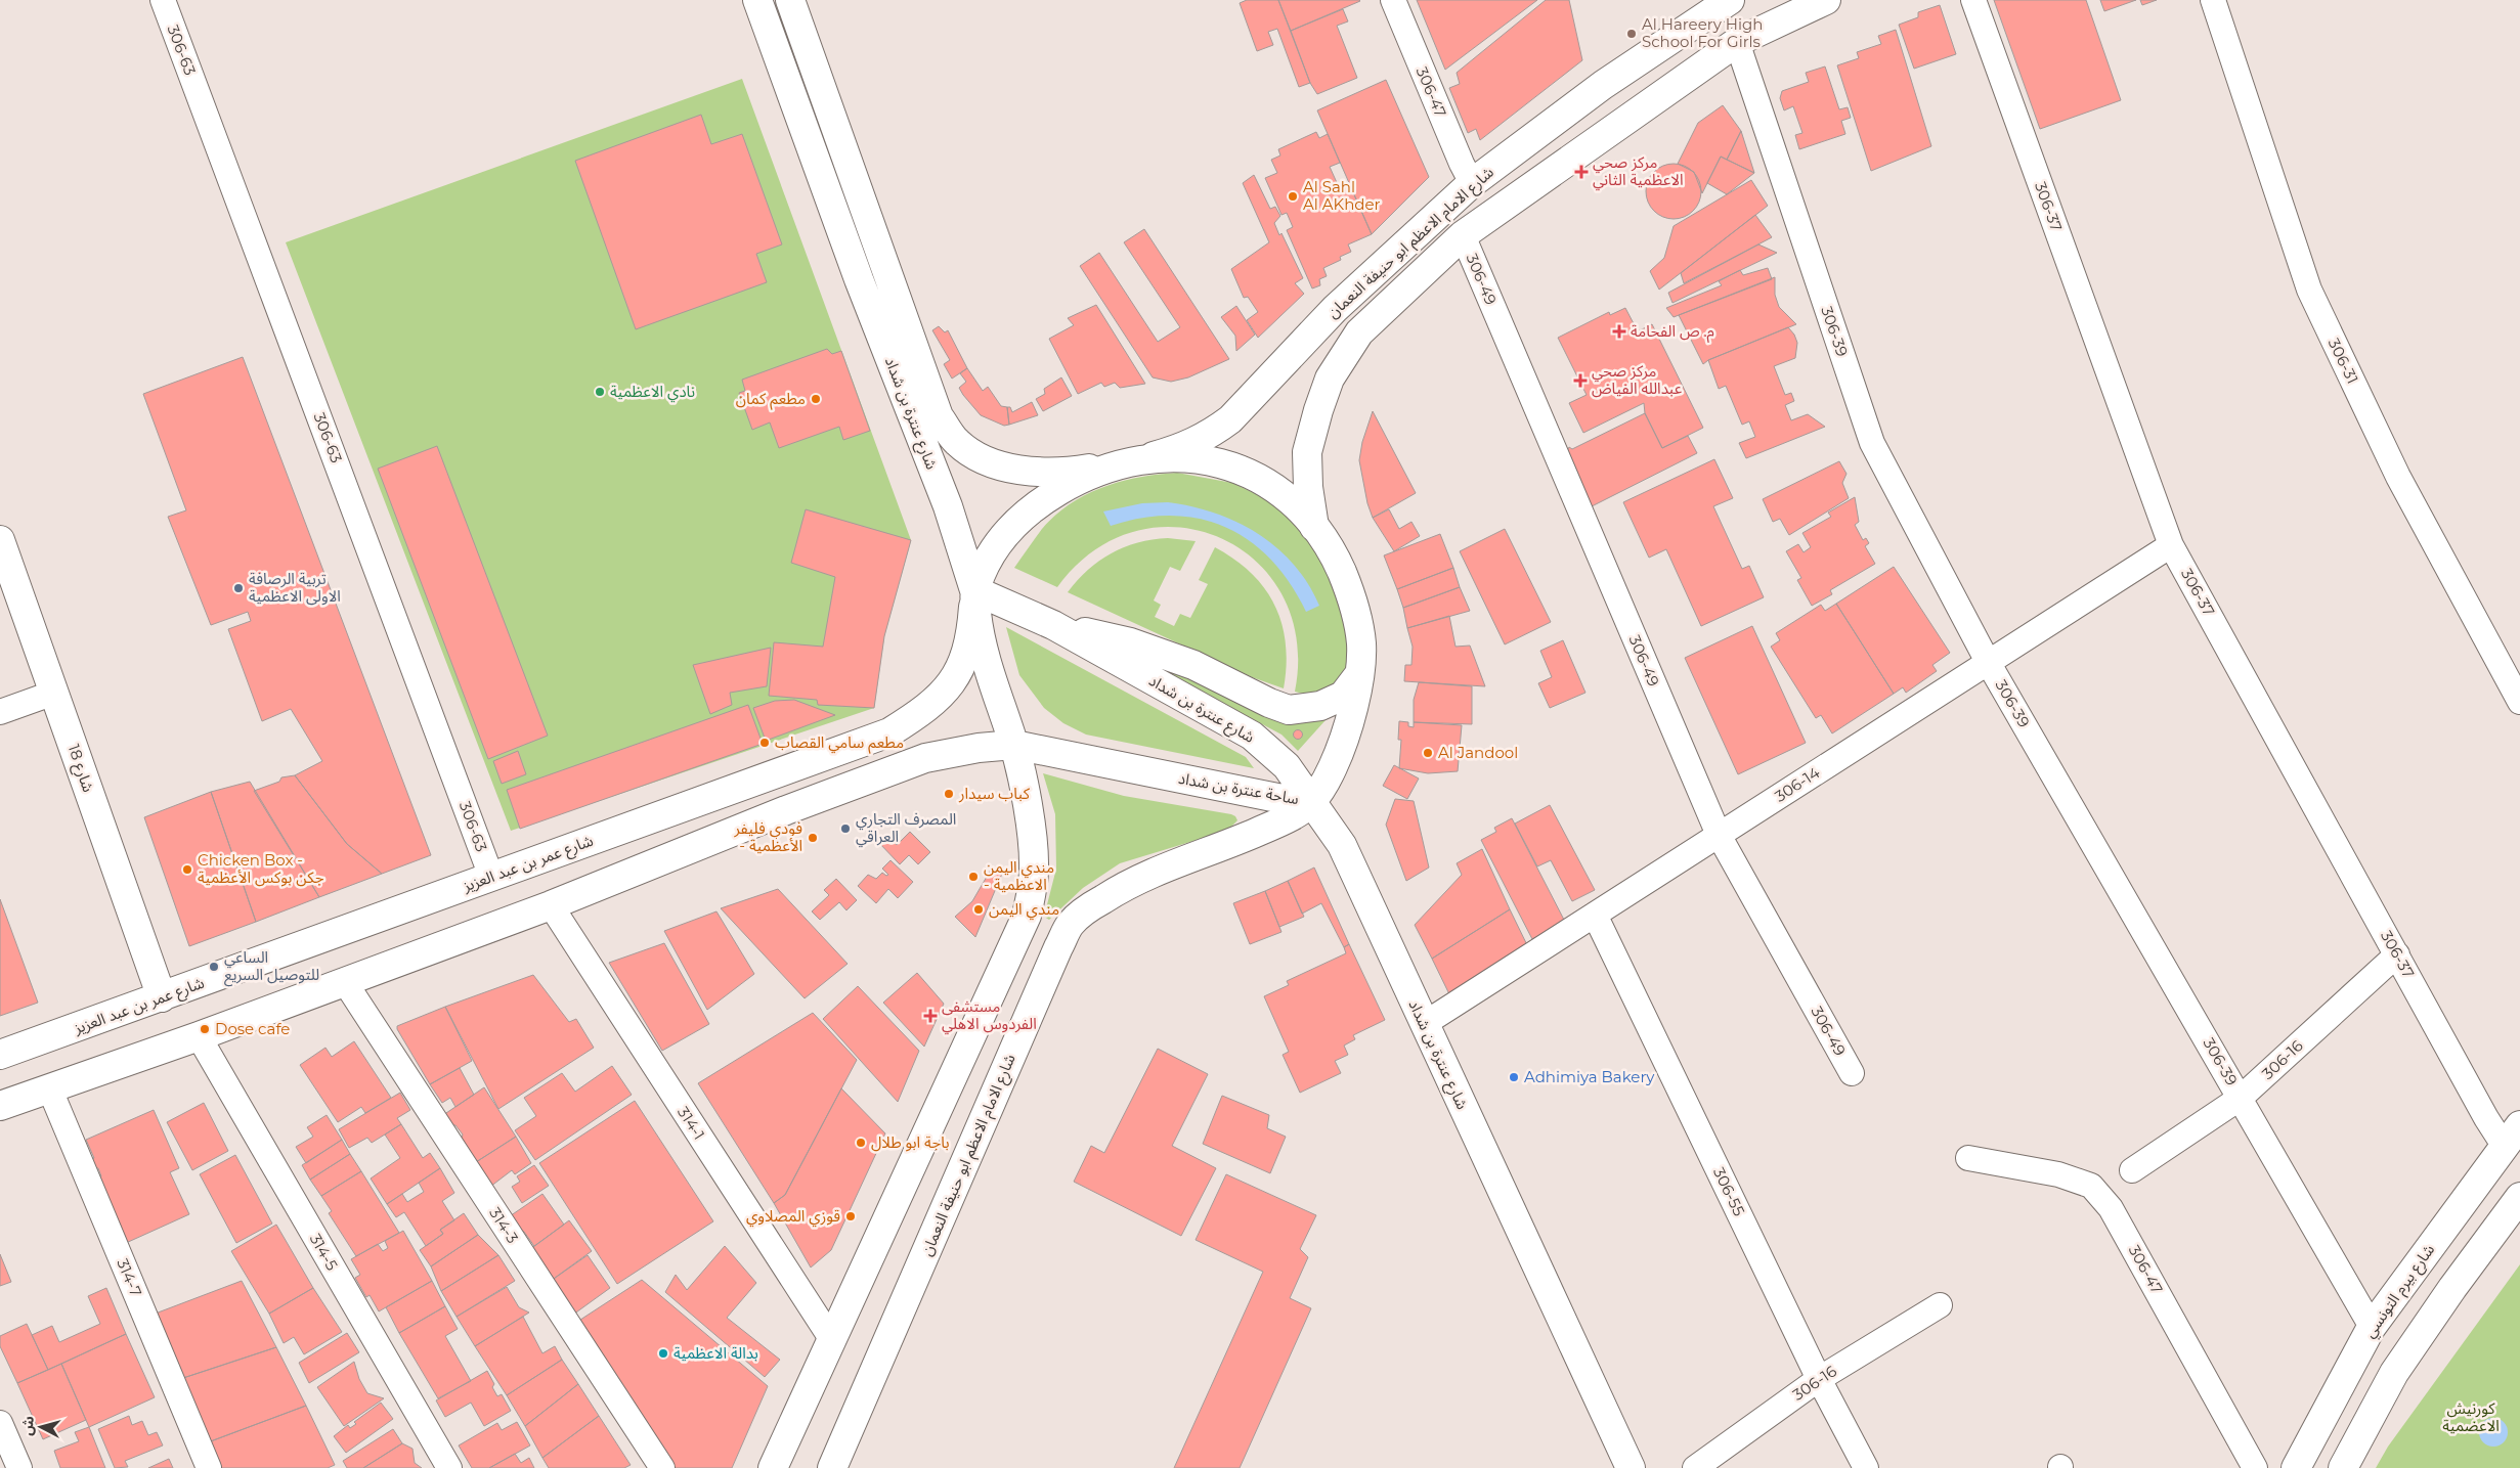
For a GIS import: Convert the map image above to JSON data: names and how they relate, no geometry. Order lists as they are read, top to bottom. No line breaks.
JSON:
{"streets":{"main road":["شارع الامام الاعظم ابو حنيفة النعمان","شارع عنترة بن شداد","شارع 18","ساحة عنترة بن شداد","شارع عمر بن عبد العزيز","شارع بيرم التونسي"],"street":["306-63","306-47","306-37","306-49","306-39","306-31","306-14","306-16","314-1","306-55","314-3","314-5","314-7"]},"crossings":[["306-63","شارع عمر بن عبد العزيز"],["306-47","شارع الامام الاعظم ابو حنيفة النعمان"],["306-37","306-14"],["306-37","306-16"],["306-37","شارع بيرم التونسي"],["شارع الامام الاعظم ابو حنيفة النعمان","306-49"],["شارع الامام الاعظم ابو حنيفة النعمان","306-39"],["شارع الامام الاعظم ابو حنيفة النعمان","شارع عنترة بن شداد"],["شارع الامام الاعظم ابو حنيفة النعمان","ساحة عنترة بن شداد"],["306-49","306-14"],["306-39","306-14"],["306-39","306-16"],["306-39","شارع بيرم التونسي"],["شارع عنترة بن شداد","306-14"],["شارع عنترة بن شداد","ساحة عنترة بن شداد"],["شارع عنترة بن شداد","شارع عمر بن عبد العزيز"],["شارع 18","شارع عمر بن عبد العزيز"],["306-14","306-55"],["ساحة عنترة بن شداد","شارع عمر بن عبد العزيز"],["306-16","306-55"]],"parks":["كورنيش الاعضمية"],"places":{"other":["Al Hareery High School For Girls","Al Sahl Al AKhder","نادي الاعظمية","مطعم كمان","تربية الرصافة الاولى الاعظمية","مطعم سامي القصاب","Al Jandool","كباب سيدار","المصرف التجاري العراقي","فودي فليفر - الأعظمية","Chicken Box - جكن بوكس الأعظمية","مندي اليمن - الاعظمية","مندي اليمن","الساعي للتوصيل السريع","Dose cafe","Adhimiya Bakery","باجة ابو طلال","قوزي المصلاوي","بدالة الاعظمية"],"health":["مركز صحي الاعظمية الثاني","م. ص الفحامة","مركز صحي عبدالله الفياض","مستشفى الفردوس الاهلي"]},"north":"left"}
